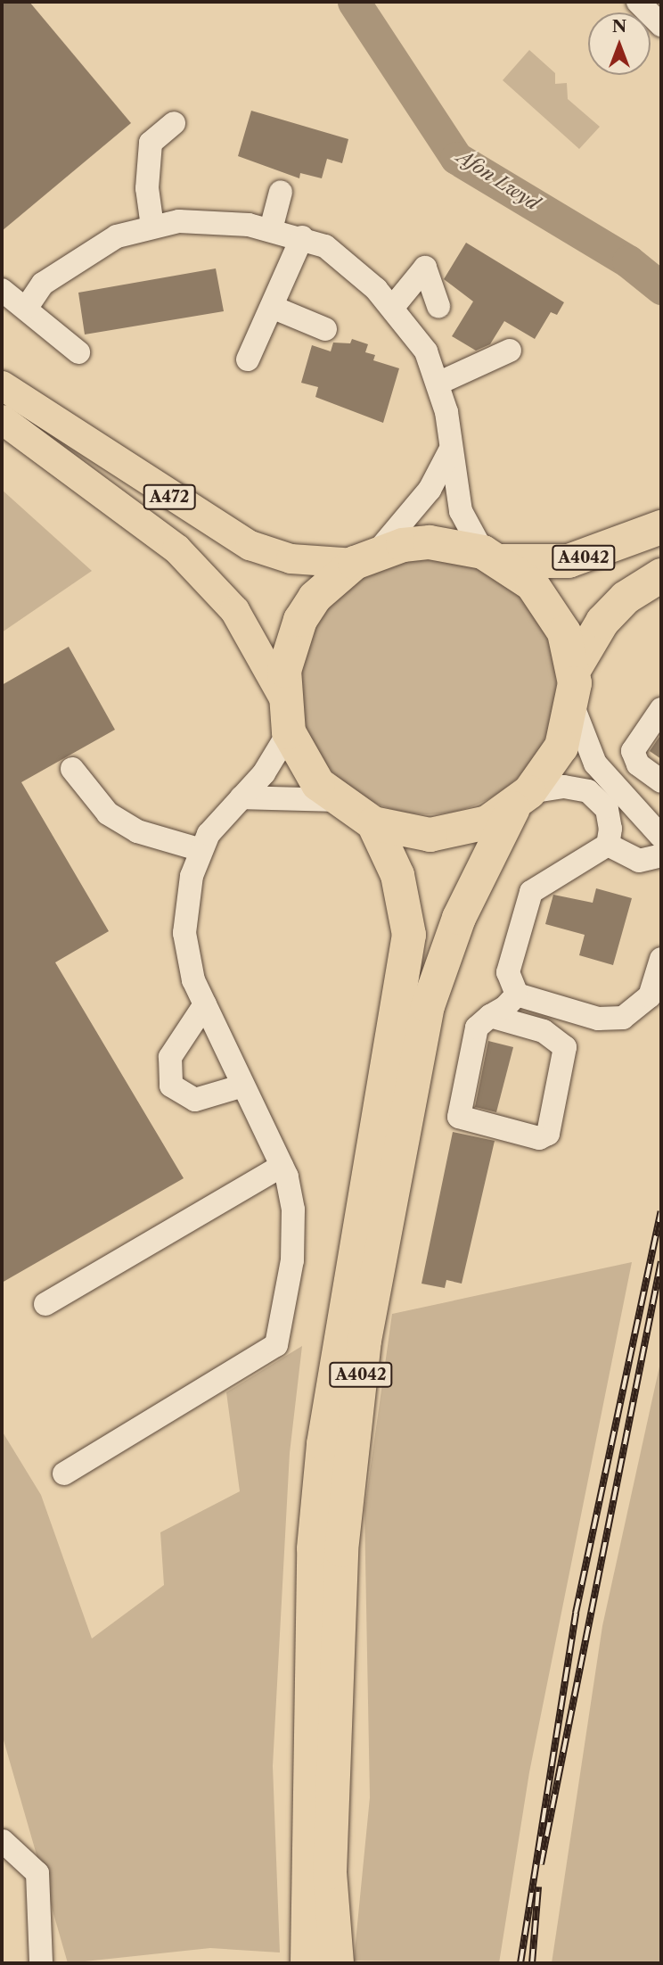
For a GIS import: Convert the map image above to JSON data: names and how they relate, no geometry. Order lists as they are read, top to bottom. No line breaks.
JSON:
{"streets":{"highway":["A4042"],"main road":["A472"]},"water":["Afon Lwyd"],"north":"top"}
